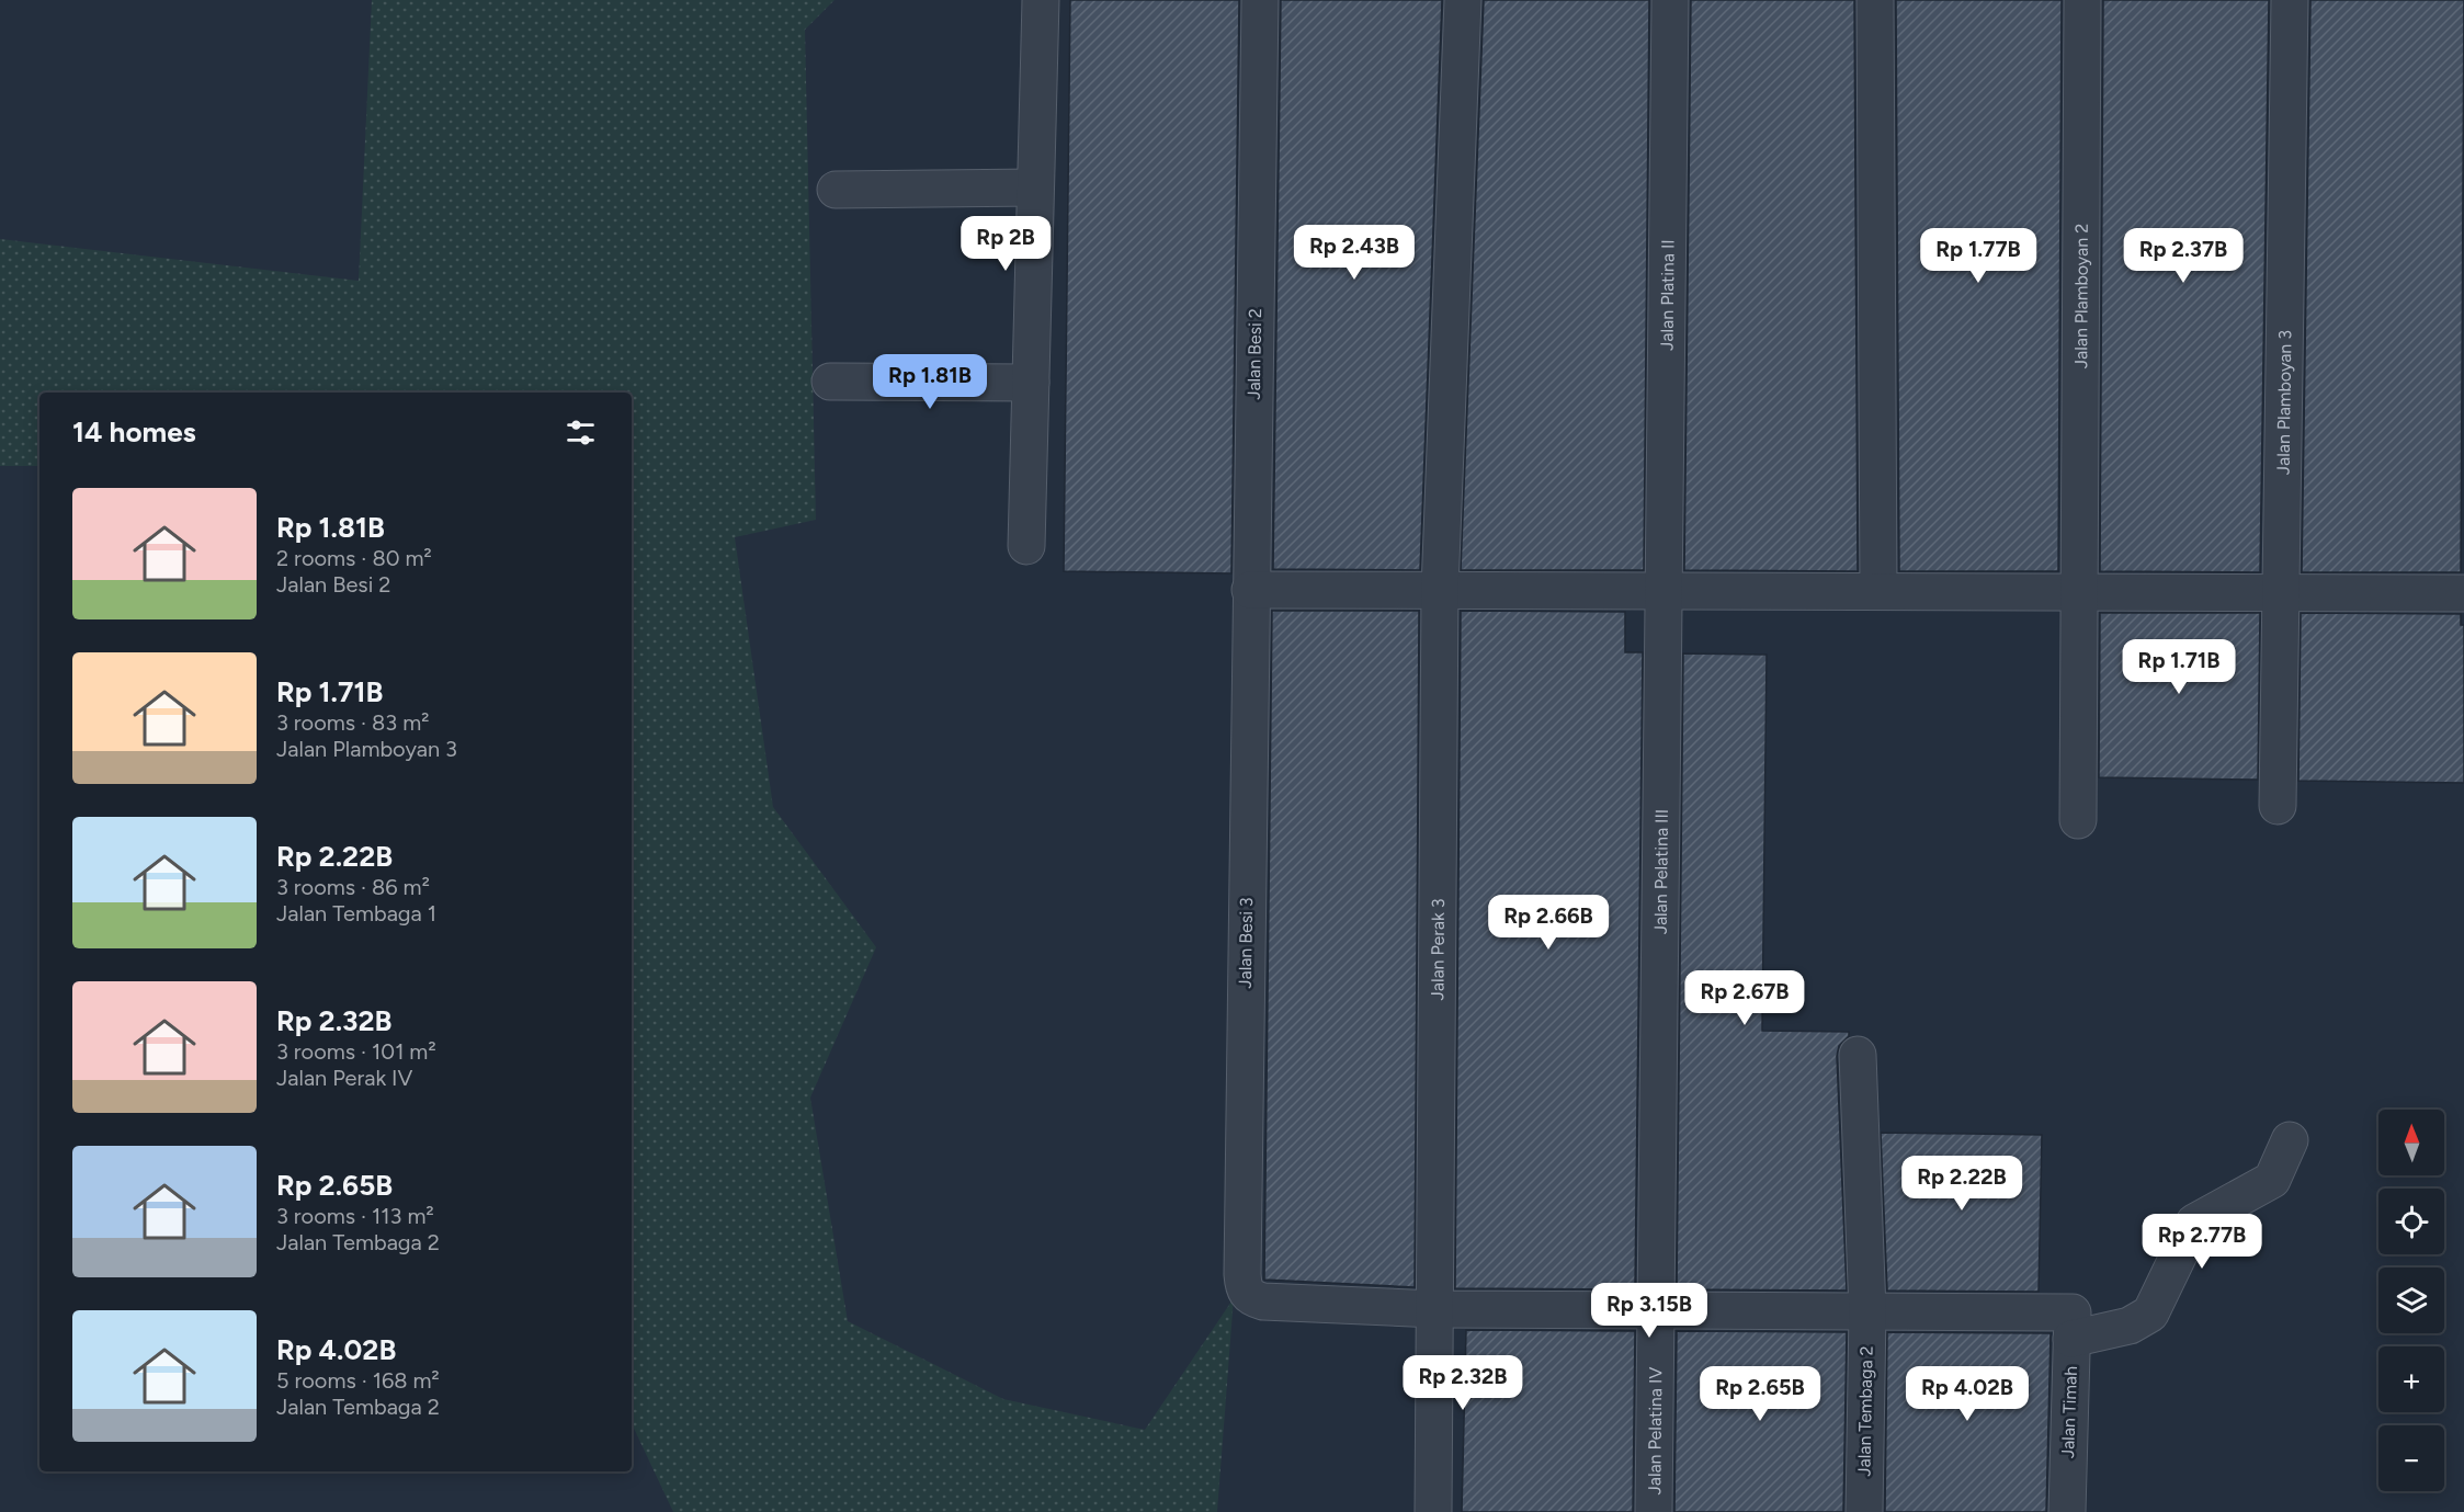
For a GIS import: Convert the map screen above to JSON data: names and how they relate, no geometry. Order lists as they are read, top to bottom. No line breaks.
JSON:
{"streets":{"street":["Jalan Platina II","Jalan Plamboyan 2","Jalan Besi 2","Jalan Plamboyan 3","Jalan Pelatina III","Jalan Besi 3","Jalan Perak 3","Jalan Tembaga 2","Jalan Timah","Jalan Pelatina IV"]},"crossings":[["Jalan Platina II","Jalan Pelatina III"],["Jalan Besi 2","Jalan Besi 3"],["Jalan Pelatina III","Jalan Pelatina IV"],["Jalan Besi 3","Jalan Perak 3"]],"north":"top","page":{"price":["Rp 2B","Rp 2.43B","Rp 1.77B","Rp 2.37B","Rp 1.81B","Rp 1.71B","Rp 2.66B","Rp 2.67B","Rp 2.22B","Rp 2.77B","Rp 3.15B","Rp 2.32B","Rp 2.65B","Rp 4.02B"],"heading":"14 homes","list":[{"name":"Rp 1.81B","note":"2 rooms · 80 m² · Jalan Besi 2"},{"name":"Rp 1.71B","note":"3 rooms · 83 m² · Jalan Plamboyan 3"},{"name":"Rp 2.22B","note":"3 rooms · 86 m² · Jalan Tembaga 1"},{"name":"Rp 2.32B","note":"3 rooms · 101 m² · Jalan Perak IV"},{"name":"Rp 2.65B","note":"3 rooms · 113 m² · Jalan Tembaga 2"},{"name":"Rp 4.02B","note":"5 rooms · 168 m² · Jalan Tembaga 2"}],"map_buttons":["+","−"]}}
